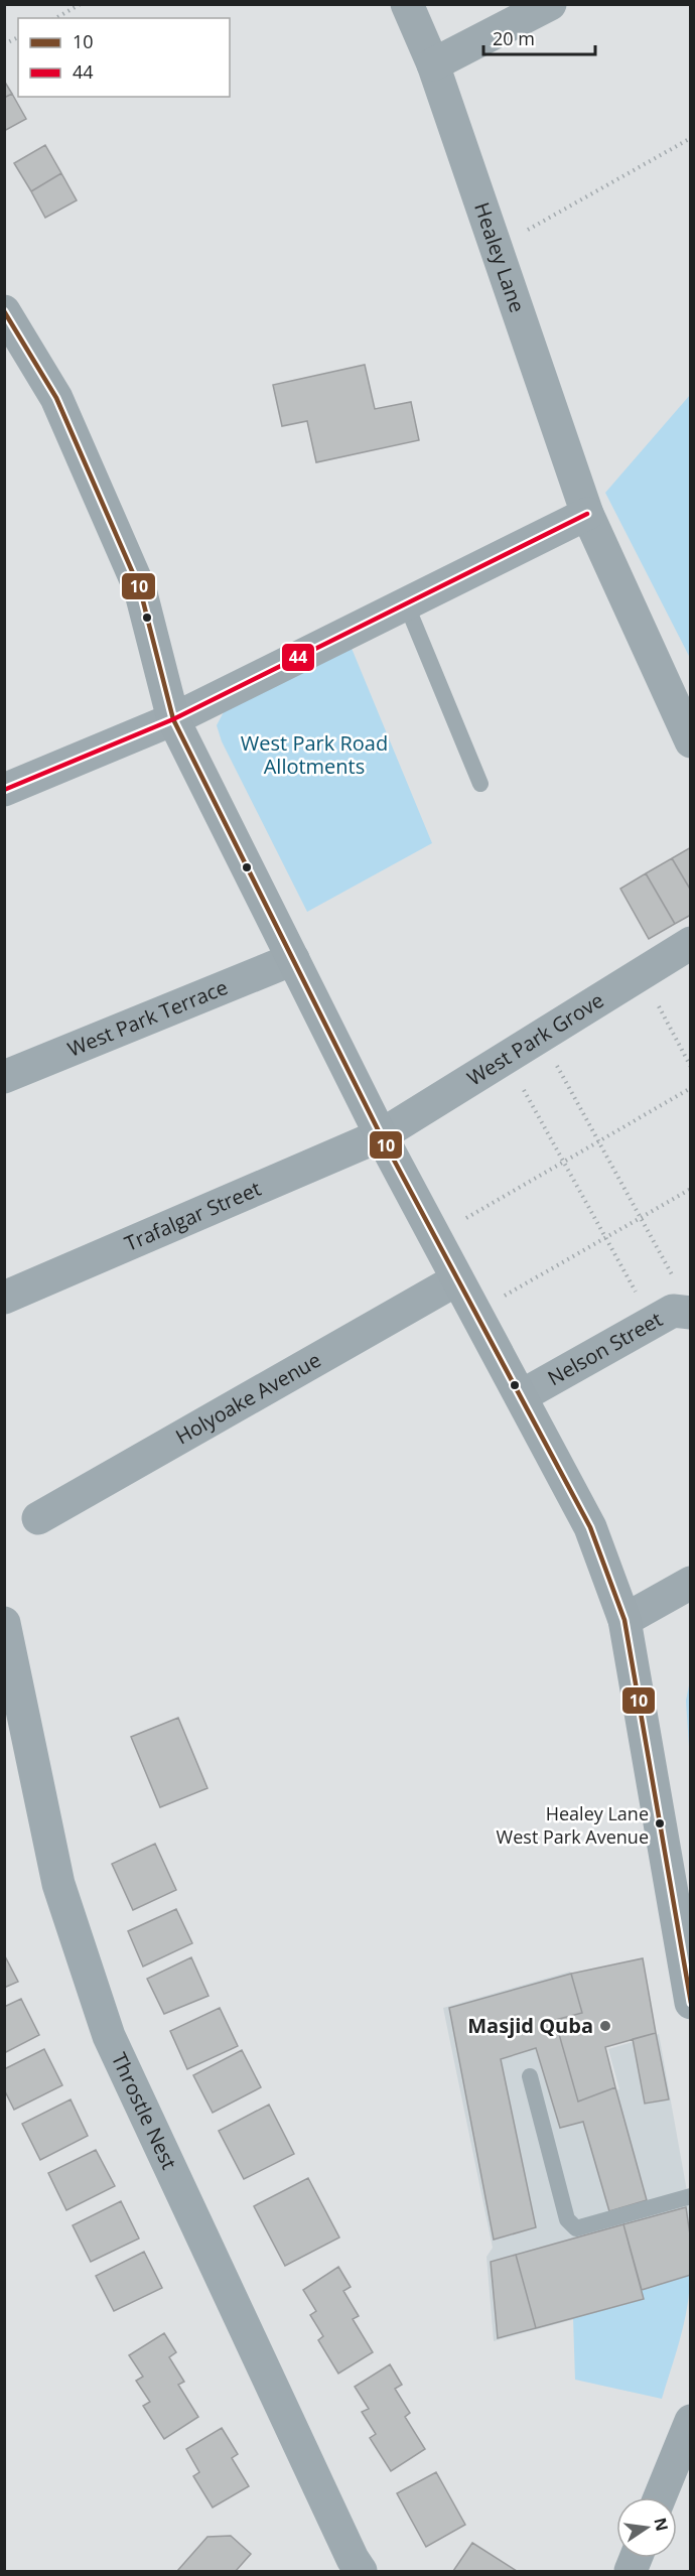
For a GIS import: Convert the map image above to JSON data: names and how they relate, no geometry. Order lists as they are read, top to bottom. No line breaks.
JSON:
{"streets":{"street":["Healey Lane","West Park Terrace","West Park Grove","Trafalgar Street","Nelson Street","Holyoake Avenue","Throstle Nest"]},"crossings":[["West Park Grove","Trafalgar Street"]],"parks":["West Park Road Allotments"],"places":["Healey Lane West Park Avenue","Masjid Quba"],"lines":["transit line 10","transit line 44"],"legend":["10","44"],"scale_bar":"20 m","north":"right"}
